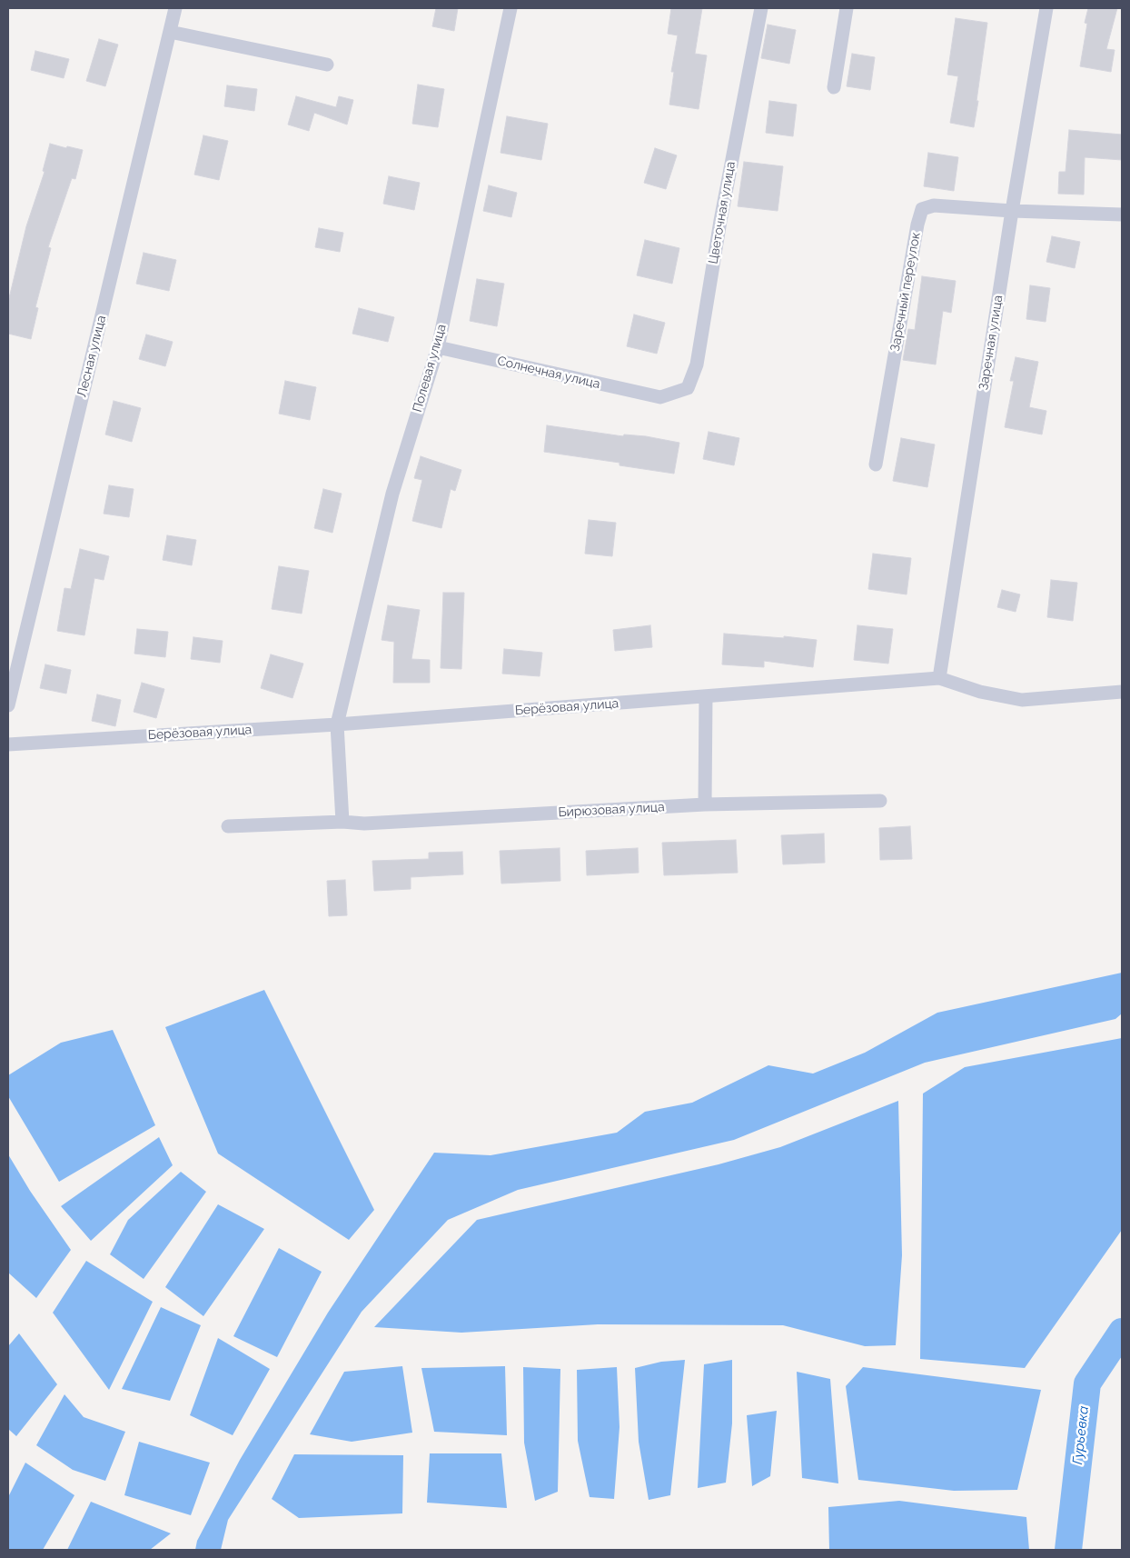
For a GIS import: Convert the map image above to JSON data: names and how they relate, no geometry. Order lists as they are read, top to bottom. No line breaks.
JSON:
{"streets":{"street":["Цветочная улица","Заречный переулок","Заречная улица","Лесная улица","Полевая улица","Солнечная улица","Берёзовая улица","Бирюзовая улица"]},"crossings":[["Цветочная улица","Солнечная улица"],["Заречный переулок","Заречная улица"],["Заречная улица","Берёзовая улица"],["Полевая улица","Солнечная улица"],["Полевая улица","Берёзовая улица"]],"water":["Гурьевка"]}
